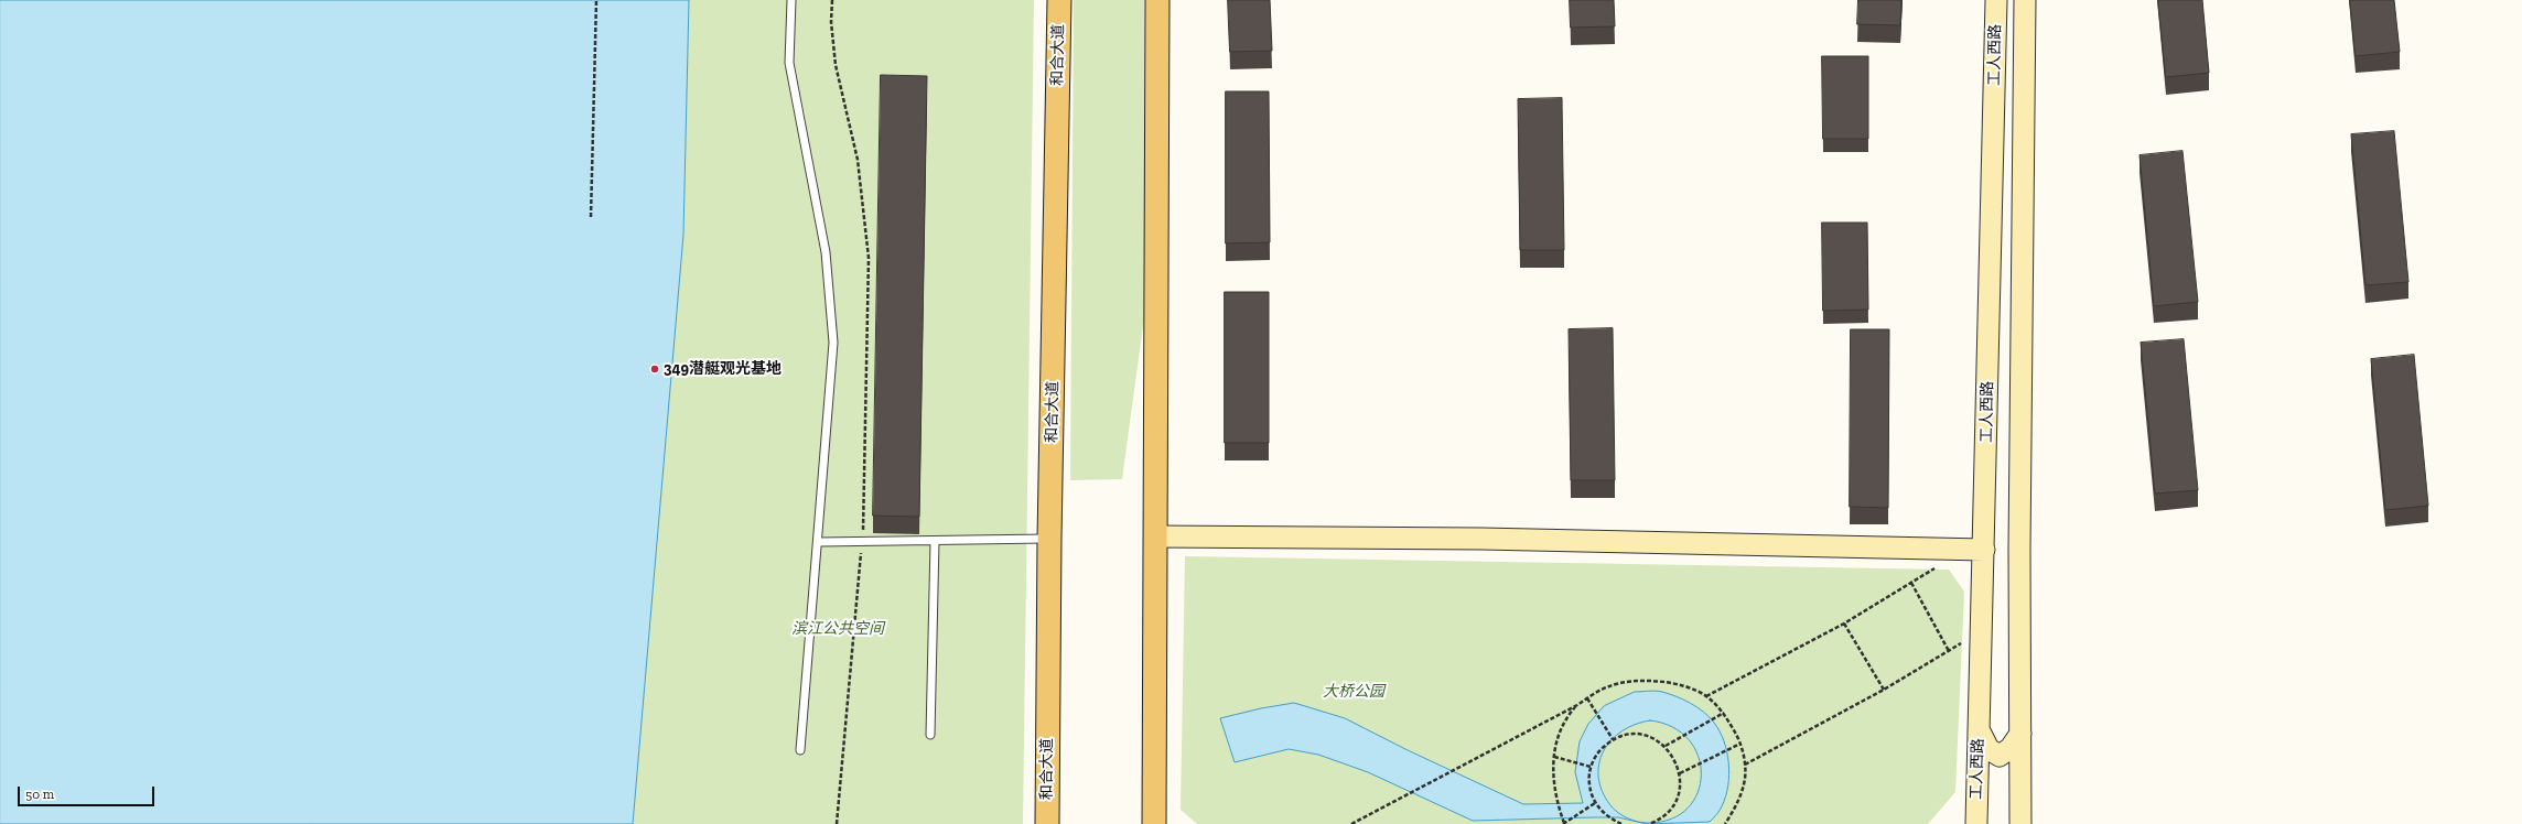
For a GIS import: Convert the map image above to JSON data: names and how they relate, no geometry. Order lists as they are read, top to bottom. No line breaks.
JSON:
{"streets":{"main road":["和合大道","工人西路"]},"parks":["滨江公共空间","大桥公园"],"places":["349潜艇观光基地"],"scale_bar":"50 m"}
